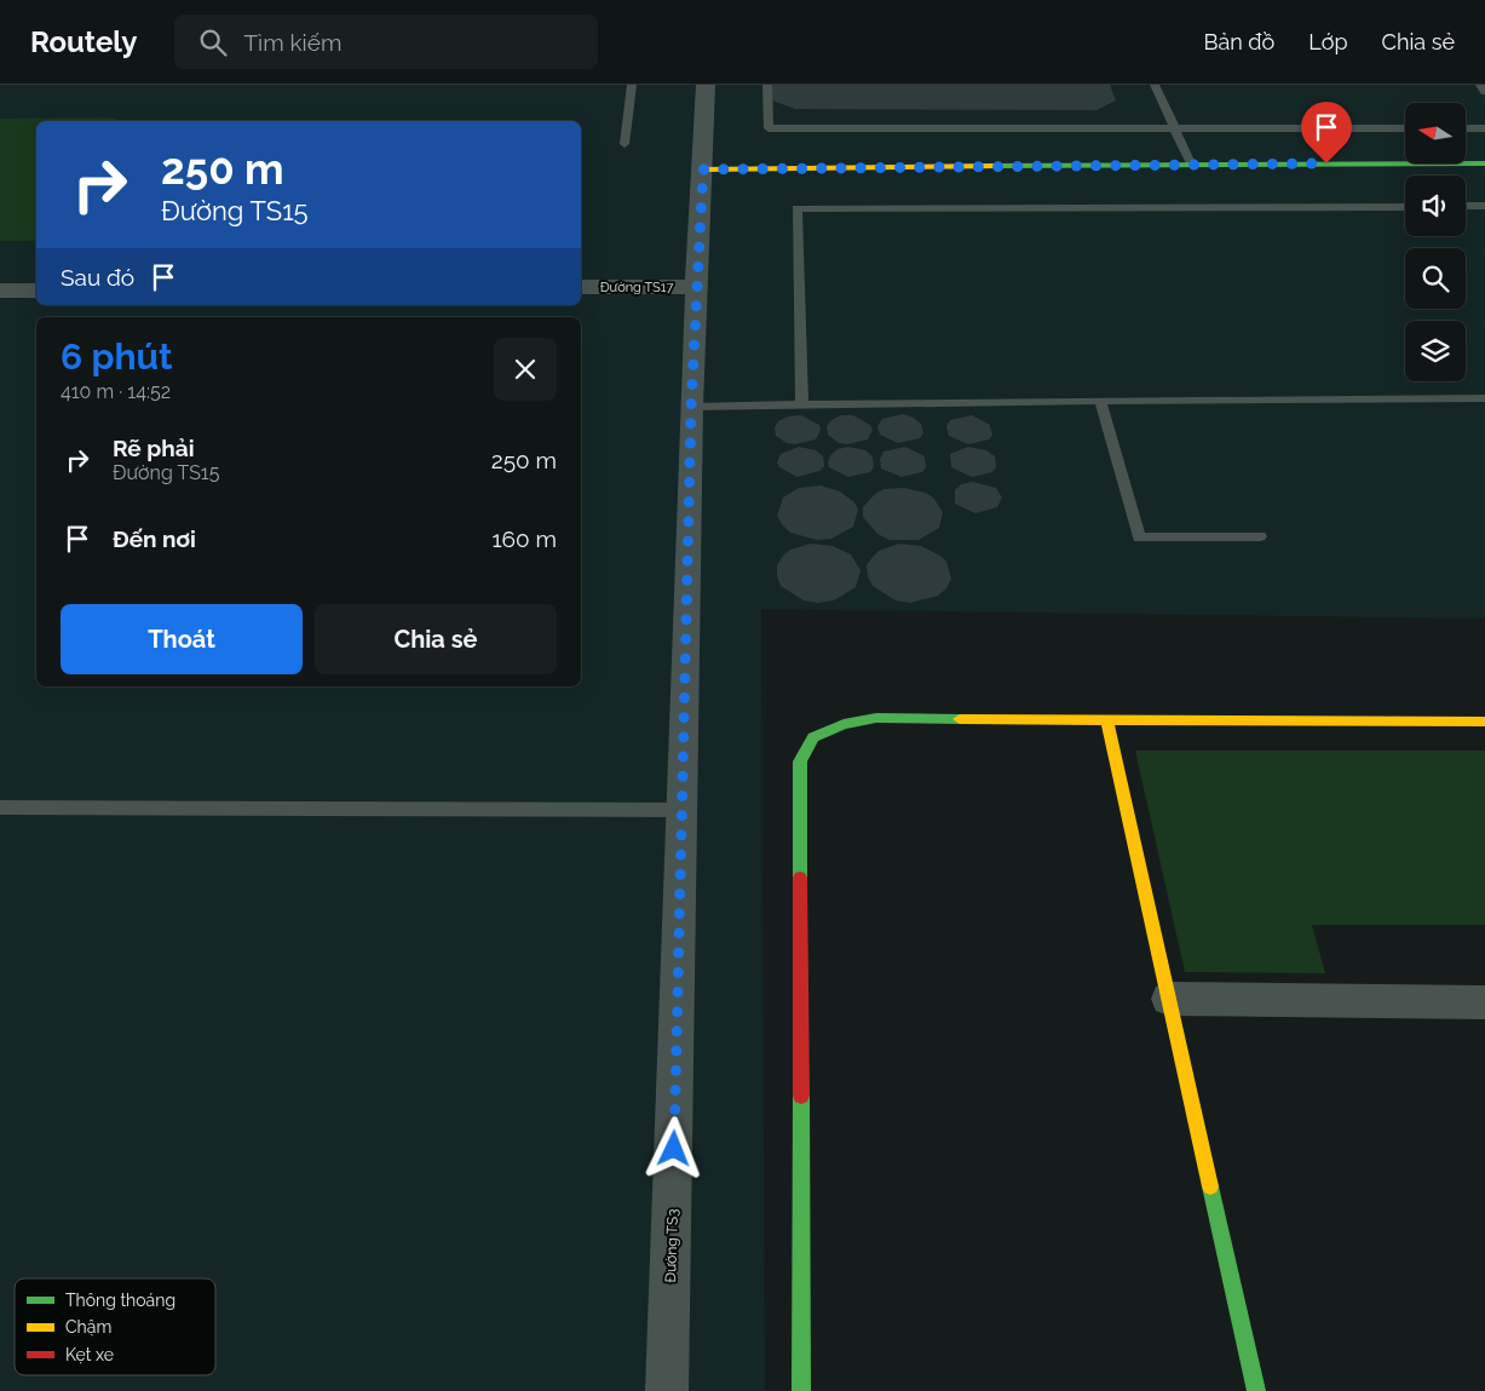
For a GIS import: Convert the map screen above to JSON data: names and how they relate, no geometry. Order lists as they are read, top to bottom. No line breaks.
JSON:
{"streets":{"street":["Đường TS17","Đường TS3"]},"crossings":[["Đường TS17","Đường TS3"]],"legend":["Thông thoáng","Chậm","Kẹt xe"],"north":"left","page":{"header":"Routely","search":"Tìm kiếm","nav":["Bản đồ","Lớp","Chia sẻ"],"turn":["250 m","Đường TS15"],"then":"Sau đó","heading":["6 phút","410 m · 14:52"],"list":[{"name":"Rẽ phải","note":"Đường TS15","value":"250 m"},{"name":"Đến nơi","value":"160 m"}],"buttons":["Thoát","Chia sẻ"]}}
